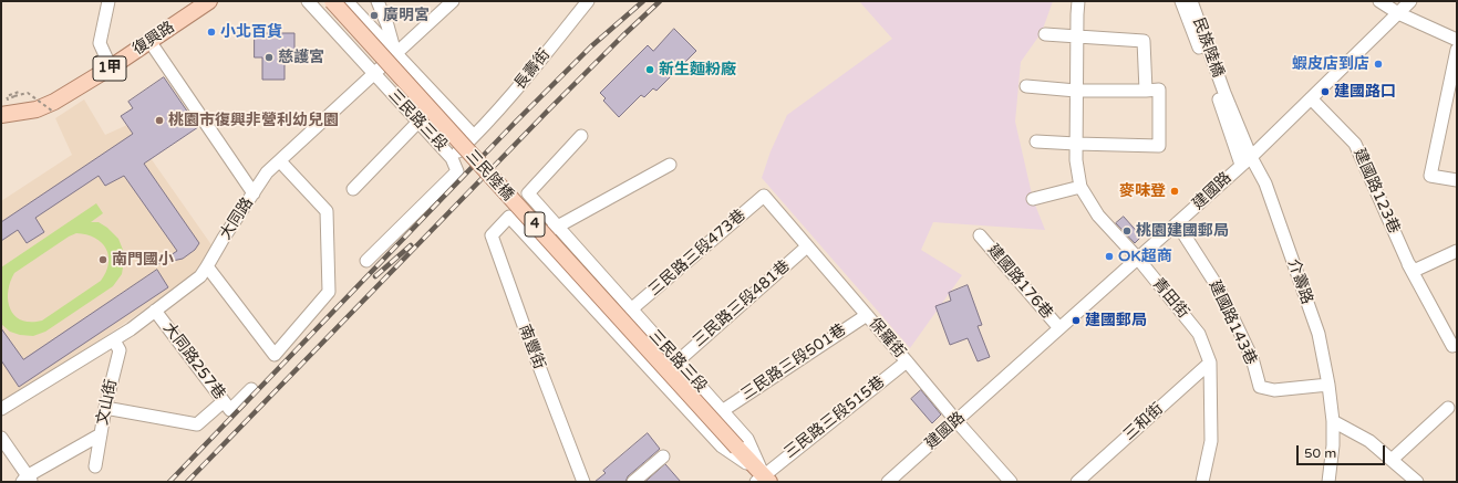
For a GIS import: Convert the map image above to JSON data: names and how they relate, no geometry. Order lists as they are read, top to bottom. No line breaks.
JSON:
{"streets":{"main road":["復興路","1甲","三民陸橋","4"],"street":["民族陸橋","長壽街","三民路三段","建國路","建國路123巷","大同路","三民路三段473巷","建國路176巷","介壽路","青田街","三民路三段481巷","建國路143巷","保羅街","南豐街","大同路257巷","三民路三段501巷","文山街","三民路三段515巷","三和街"]},"crossings":[["民族陸橋","介壽路"],["長壽街","三民路三段"],["三民路三段","三民陸橋"],["三民路三段","大同路"],["三民路三段","三民路三段473巷"],["三民路三段","三民路三段481巷"],["三民路三段","南豐街"],["三民路三段","三民路三段501巷"],["三民路三段","三民路三段515巷"],["三民陸橋","三民路三段515巷"],["建國路","建國路123巷"],["建國路","建國路176巷"],["建國路","介壽路"],["建國路","青田街"],["建國路","建國路143巷"],["建國路","保羅街"],["大同路","大同路257巷"],["大同路","文山街"],["三民路三段473巷","保羅街"],["介壽路","建國路143巷"],["青田街","三和街"],["三民路三段481巷","保羅街"],["保羅街","三民路三段501巷"],["保羅街","三民路三段515巷"]],"places":["廣明宮","小北百貨","慈護宮","蝦皮店到店","新生麵粉廠","建國路口","桃園市復興非營利幼兒園","麥味登","桃園建國郵局","OK超商","南門國小","建國郵局"],"scale_bar":"50 m"}
